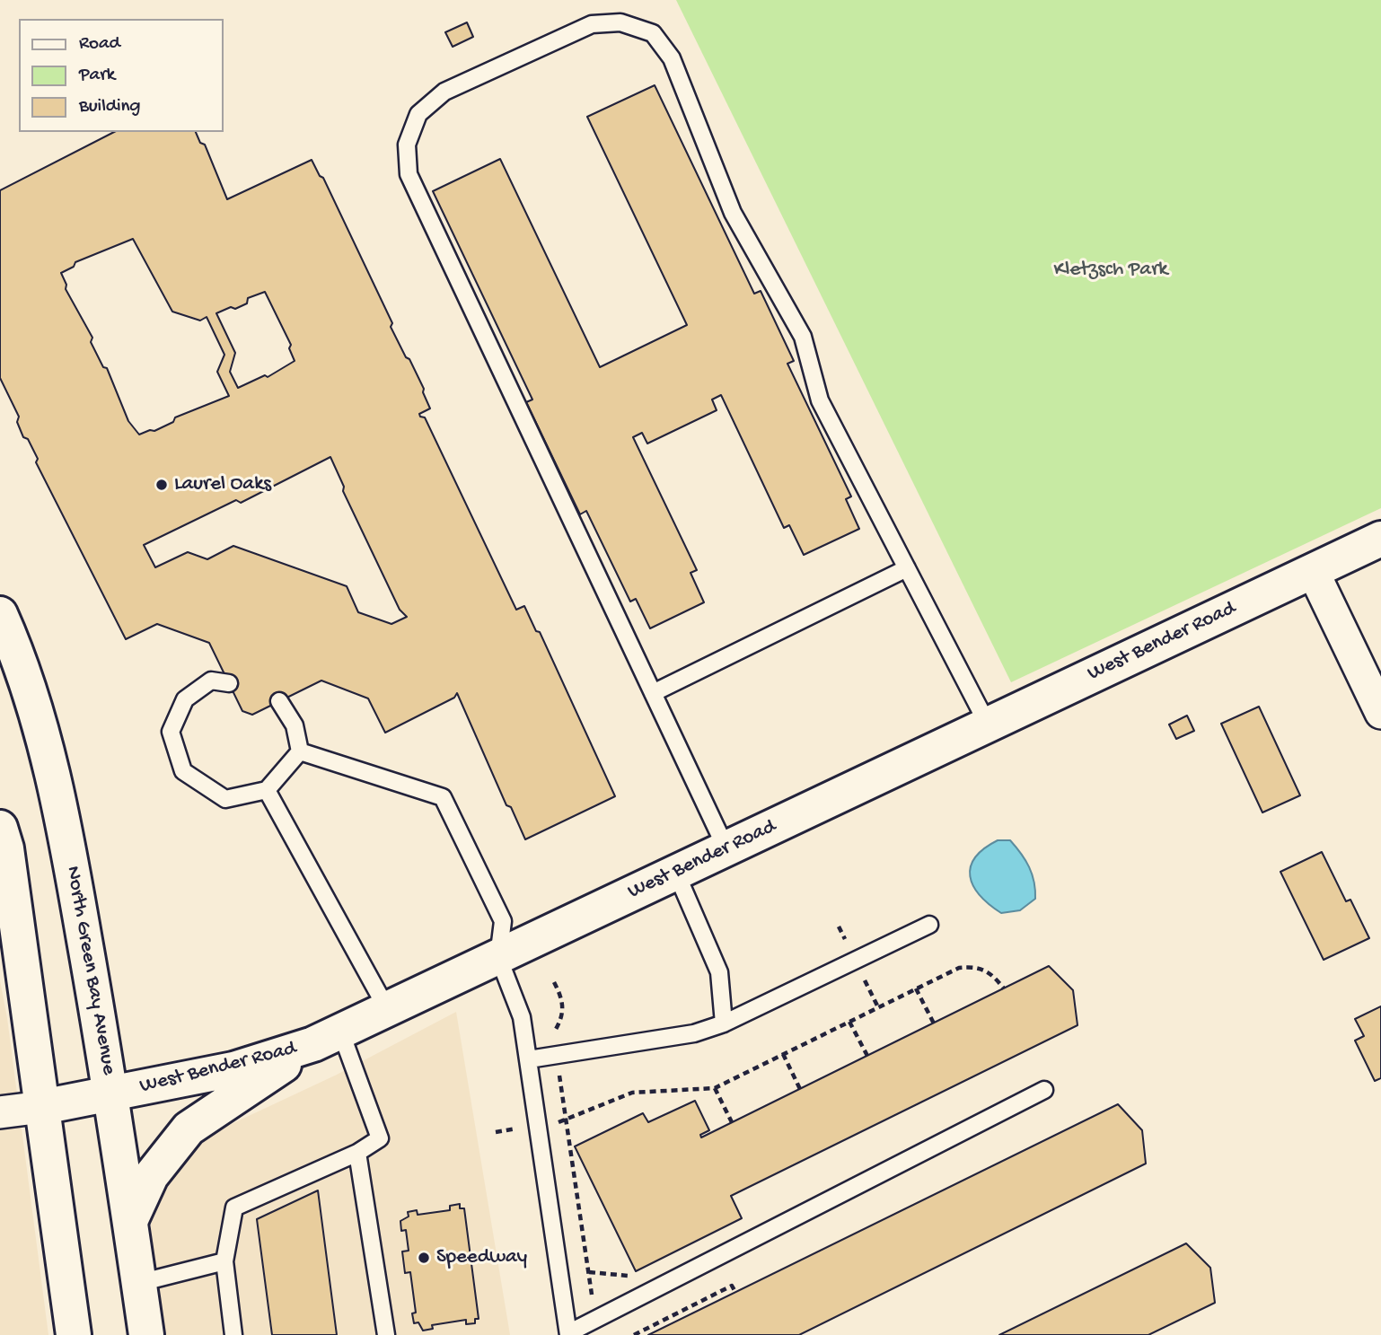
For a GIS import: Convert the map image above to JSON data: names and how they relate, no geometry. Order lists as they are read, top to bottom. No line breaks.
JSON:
{"streets":{"street":["West Bender Road","North Green Bay Avenue"]},"crossings":[["West Bender Road","North Green Bay Avenue"]],"parks":["Kletzsch Park"],"places":["Laurel Oaks","Speedway"],"legend":["Road","Park","Building"]}
